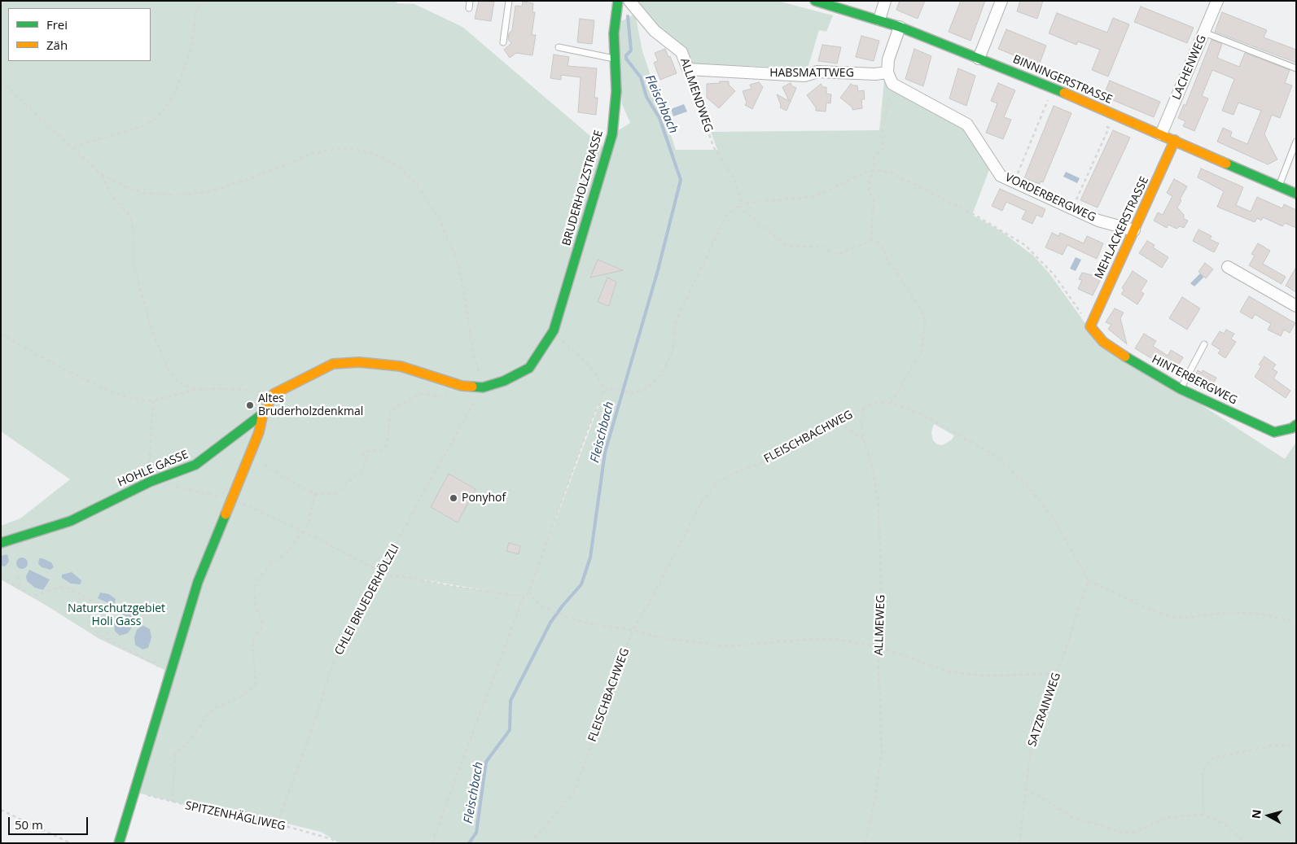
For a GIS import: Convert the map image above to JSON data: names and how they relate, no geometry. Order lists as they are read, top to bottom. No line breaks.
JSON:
{"streets":{"street":["LACHENWEG","HABSMATTWEG","BINNINGERSTRASSE","ALLMENDWEG","BRUDERHOLZSTRASSE","VORDERBERGWEG","MEHLACKERSTRASSE","HINTERBERGWEG","HOHLE GASSE"],"path":["FLEISCHBACHWEG","CHLEI BRUEDERHÖLZLI","ALLMEWEG","SATZRAINWEG","SPITZENHÄGLIWEG"]},"crossings":[["LACHENWEG","BINNINGERSTRASSE"],["HABSMATTWEG","ALLMENDWEG"],["BINNINGERSTRASSE","MEHLACKERSTRASSE"],["VORDERBERGWEG","MEHLACKERSTRASSE"],["MEHLACKERSTRASSE","HINTERBERGWEG"],["FLEISCHBACHWEG","ALLMEWEG"],["FLEISCHBACHWEG","SATZRAINWEG"],["CHLEI BRUEDERHÖLZLI","SPITZENHÄGLIWEG"]],"water":["Fleischbach"],"parks":["Naturschutzgebiet Holi Gass"],"places":["Altes Bruderholzdenkmal","Ponyhof"],"legend":["Frei","Zäh"],"scale_bar":"50 m","north":"left"}
